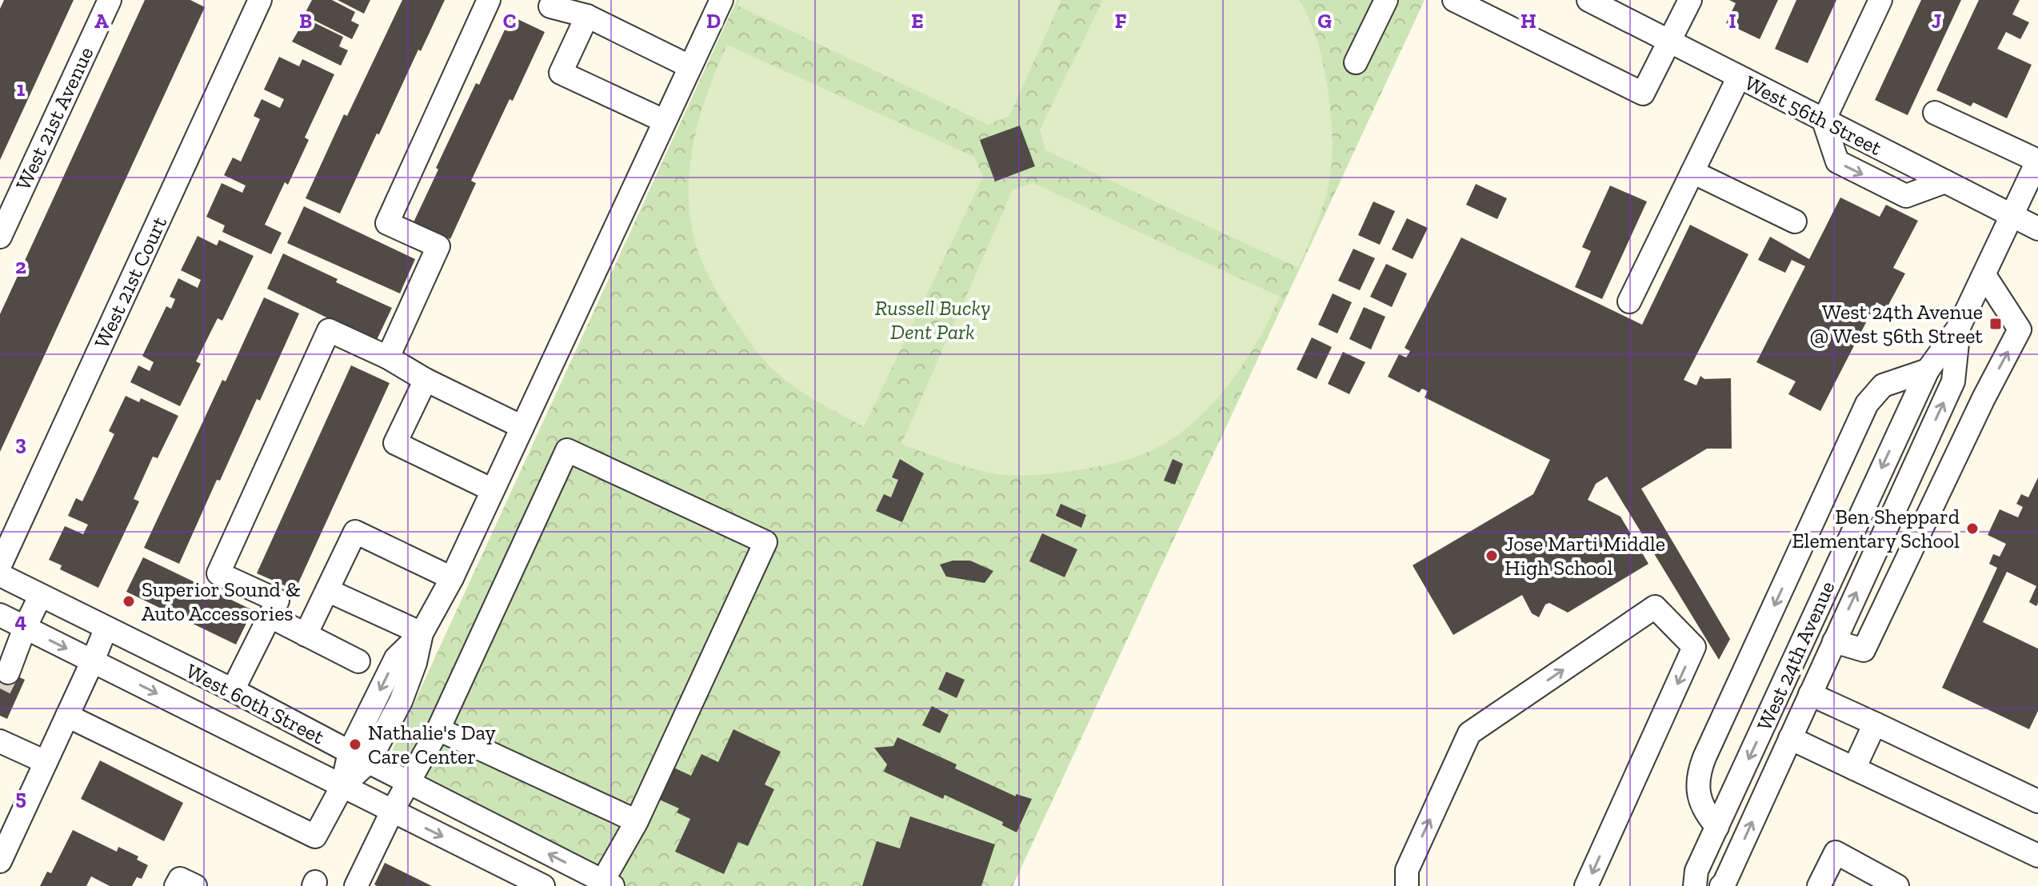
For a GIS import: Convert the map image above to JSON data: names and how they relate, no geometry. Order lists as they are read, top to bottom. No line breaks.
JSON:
{"streets":{"street":["West 56th Street","West 21st Avenue","West 21st Court","West 24th Avenue","West 60th Street"]},"crossings":[["West 56th Street","West 24th Avenue"]],"parks":["Russell Bucky Dent Park"],"places":{"transit":["West 24th Avenue @ West 56th Street"],"other":["Ben Sheppard Elementary School","Jose Marti Middle High School","Superior Sound & Auto Accessories","Nathalie's Day Care Center"]},"grid":{"columns":["A","B","C","D","E","F","G","H","I","J"],"rows":["1","2","3","4","5"]}}
